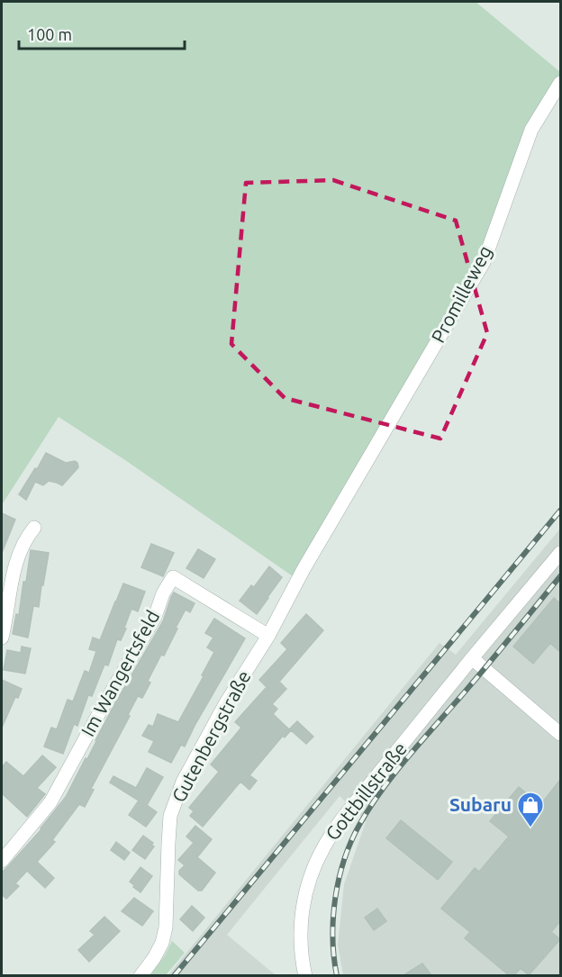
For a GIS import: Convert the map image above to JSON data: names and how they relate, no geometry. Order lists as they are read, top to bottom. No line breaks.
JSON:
{"streets":{"street":["Promilleweg","Im Wangertsfeld","Gutenbergstraße","Gottbillstraße"]},"crossings":[["Promilleweg","Gutenbergstraße"],["Im Wangertsfeld","Gutenbergstraße"]],"places":{"shop":["Subaru"]},"scale_bar":"100 m"}
